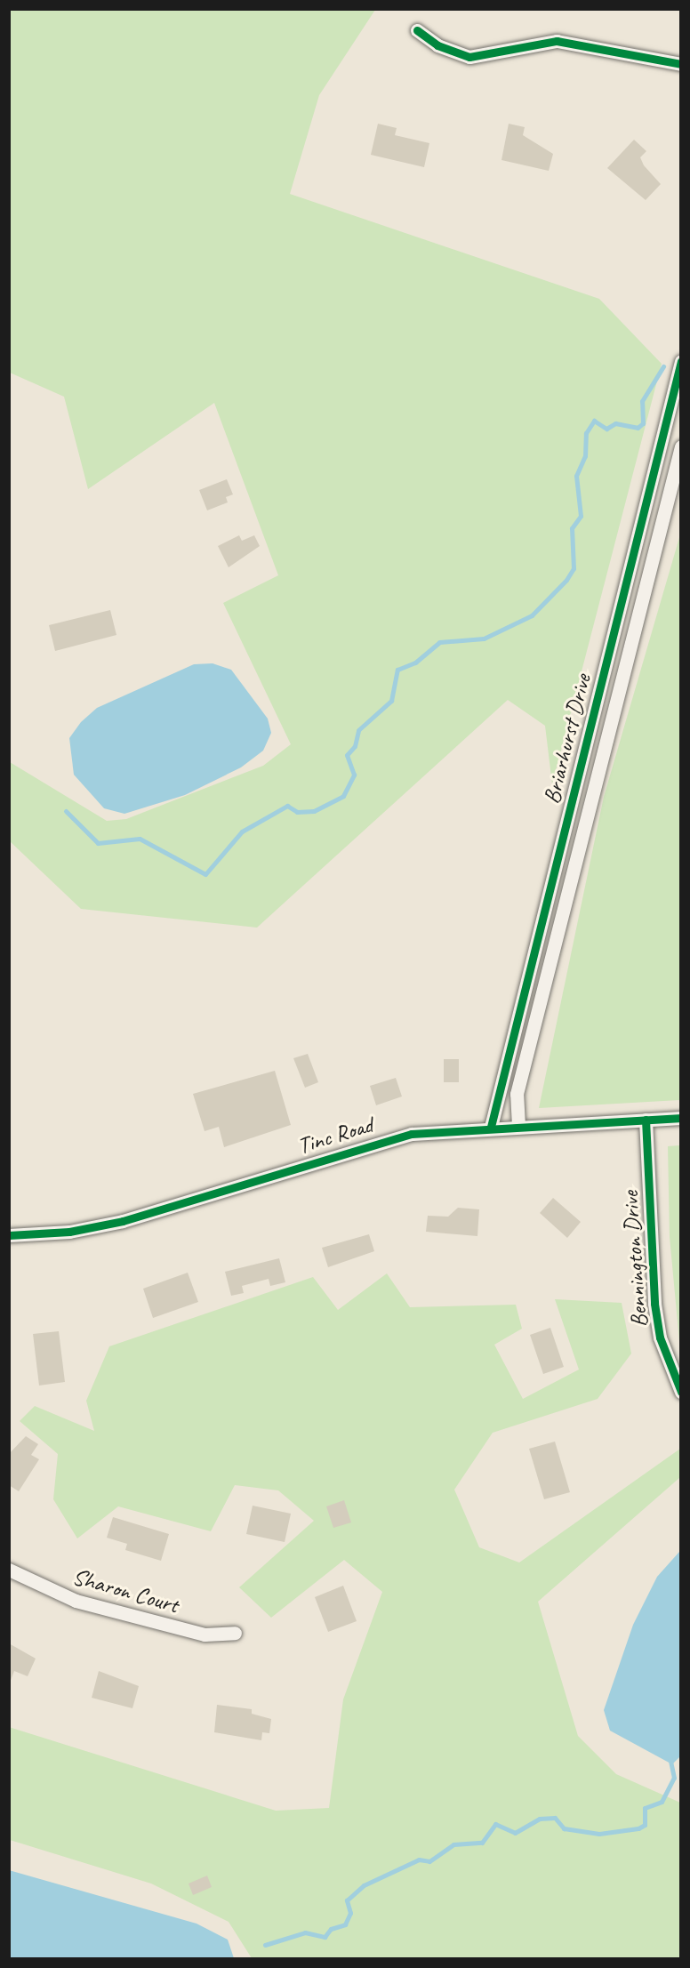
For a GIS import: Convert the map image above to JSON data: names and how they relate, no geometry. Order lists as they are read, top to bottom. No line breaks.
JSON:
{"streets":{"street":["Briarhurst Drive","Tinc Road","Bennington Drive","Sharon Court"]},"crossings":[["Briarhurst Drive","Tinc Road"],["Tinc Road","Bennington Drive"]]}
